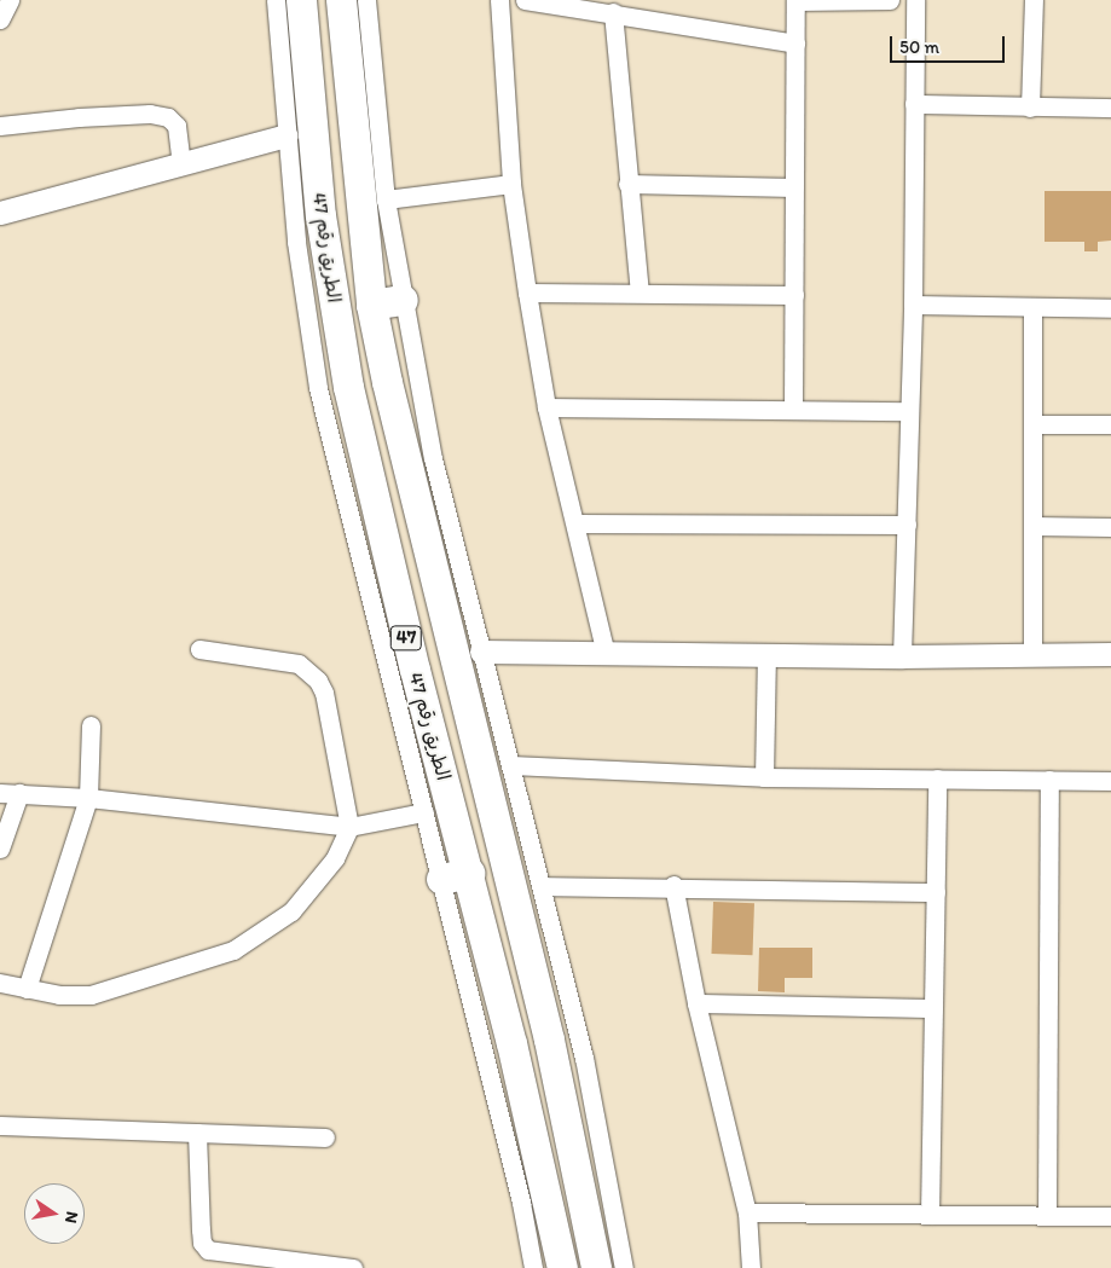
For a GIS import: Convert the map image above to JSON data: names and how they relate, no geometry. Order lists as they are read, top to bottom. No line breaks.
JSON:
{"streets":{"highway":["الطريق رقم 47","47"]},"scale_bar":"50 m","north":"right"}
